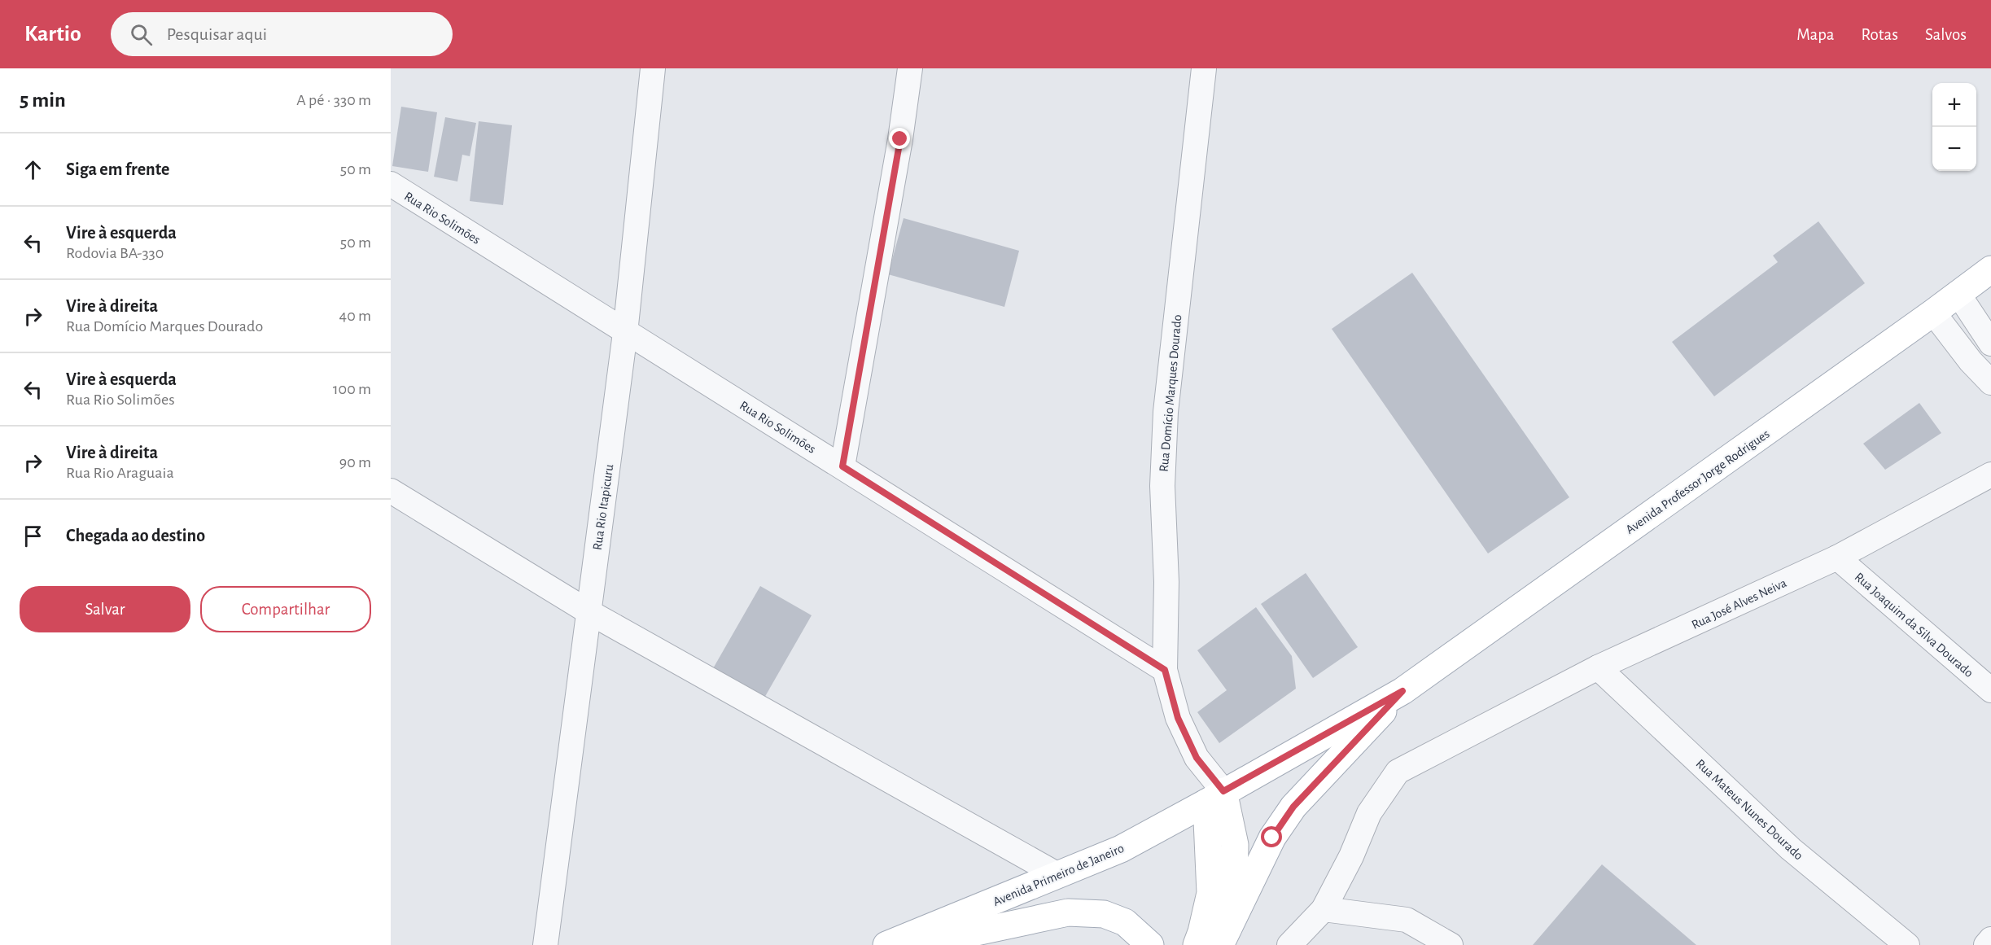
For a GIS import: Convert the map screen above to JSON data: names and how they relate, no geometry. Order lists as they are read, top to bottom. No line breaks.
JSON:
{"streets":{"main road":["Avenida Professor Jorge Rodrigues","Avenida Primeiro de Janeiro"],"street":["Rua Rio Solimões","Rua Domício Marques Dourado","Rua Rio Itapicuru","Rua José Alves Neiva","Rua Joaquim da Silva Dourado","Rua Mateus Nunes Dourado"]},"crossings":[["Rua Rio Solimões","Rua Domício Marques Dourado"],["Rua Rio Solimões","Rua Rio Itapicuru"],["Rua Domício Marques Dourado","Avenida Primeiro de Janeiro"],["Avenida Professor Jorge Rodrigues","Avenida Primeiro de Janeiro"],["Rua José Alves Neiva","Rua Joaquim da Silva Dourado"],["Rua José Alves Neiva","Rua Mateus Nunes Dourado"]],"page":{"header":"Kartio","search":"Pesquisar aqui","nav":["Mapa","Rotas","Salvos"],"heading":["5 min","A pé · 330 m"],"map_buttons":["+","−"],"list":[["Siga em frente","50 m"],["Vire à esquerda","Rodovia BA-330","50 m"],["Vire à direita","Rua Domício Marques Dourado","40 m"],["Vire à esquerda","Rua Rio Solimões","100 m"],["Vire à direita","Rua Rio Araguaia","90 m"],"Chegada ao destino"],"buttons":["Salvar","Compartilhar"]}}
